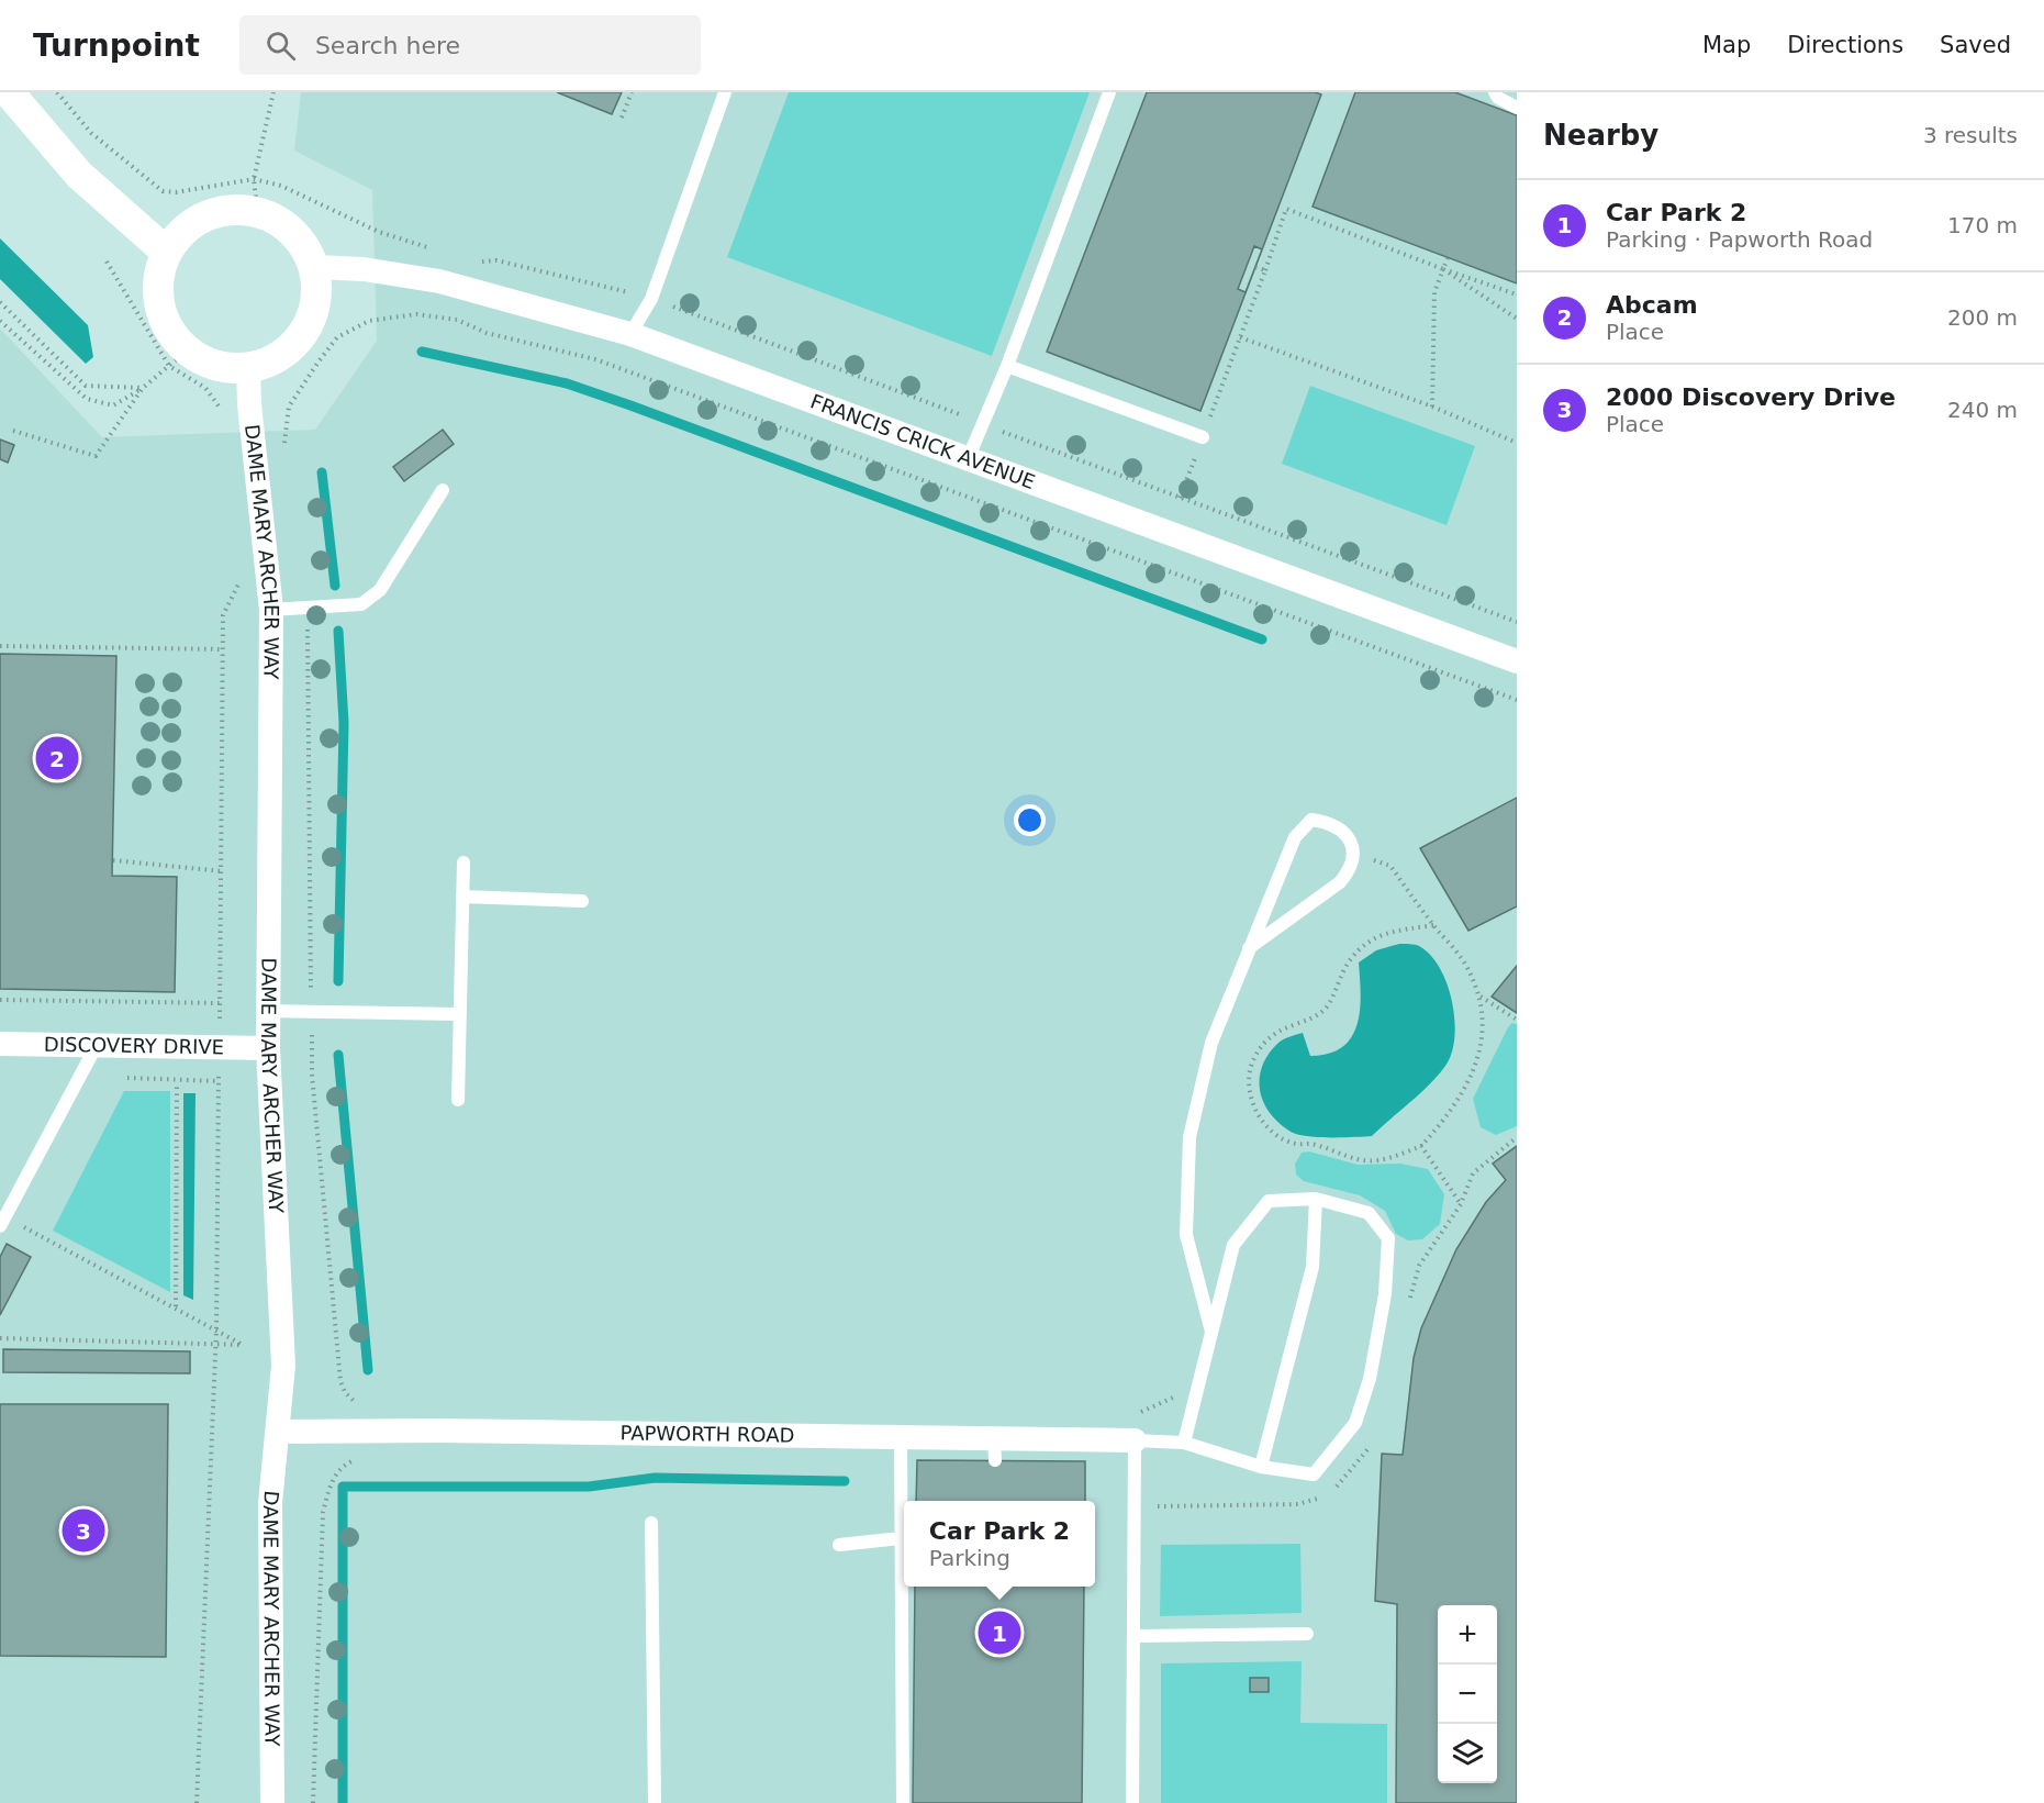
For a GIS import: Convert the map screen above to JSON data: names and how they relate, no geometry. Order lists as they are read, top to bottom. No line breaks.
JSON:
{"streets":{"street":["FRANCIS CRICK AVENUE","DAME MARY ARCHER WAY","DISCOVERY DRIVE","PAPWORTH ROAD"]},"crossings":[["FRANCIS CRICK AVENUE","DAME MARY ARCHER WAY"],["DAME MARY ARCHER WAY","DISCOVERY DRIVE"],["DAME MARY ARCHER WAY","PAPWORTH ROAD"]],"page":{"header":"Turnpoint","search":"Search here","nav":["Map","Directions","Saved"],"heading":["Nearby","3 results"],"list":[{"mark":"1","name":"Car Park 2","note":"Parking · Papworth Road","value":"170 m"},{"mark":"2","name":"Abcam","note":"Place","value":"200 m"},{"mark":"3","name":"2000 Discovery Drive","note":"Place","value":"240 m"}],"pins":["2","3","1"],"popup":["Car Park 2","Parking"],"map_buttons":["+","−"]}}
